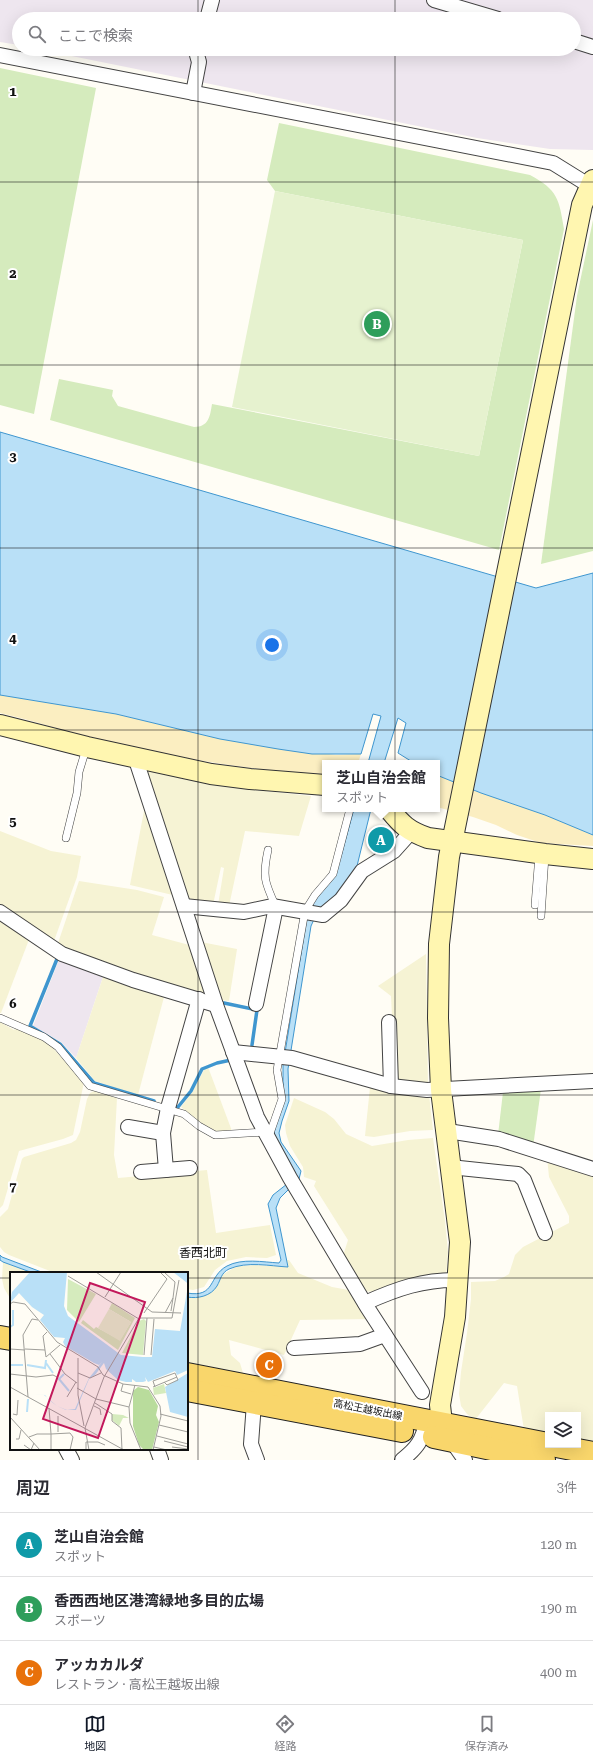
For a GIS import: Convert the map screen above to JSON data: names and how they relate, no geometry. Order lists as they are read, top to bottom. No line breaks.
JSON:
{"streets":{"main road":["高松王越坂出線"]},"districts":["香西北町"],"page":{"search":"ここで検索","pins":["B","A","C"],"popup":["芝山自治会館","スポット"],"heading":["周辺","3件"],"list":[{"mark":"A","name":"芝山自治会館","note":"スポット","value":"120 m"},{"mark":"B","name":"香西西地区港湾緑地多目的広場","note":"スポーツ","value":"190 m"},{"mark":"C","name":"アッカカルダ","note":"レストラン · 高松王越坂出線","value":"400 m"}],"nav":["地図","経路","保存済み"]},"grid":{"rows":["1","2","3","4","5","6","7"]}}
